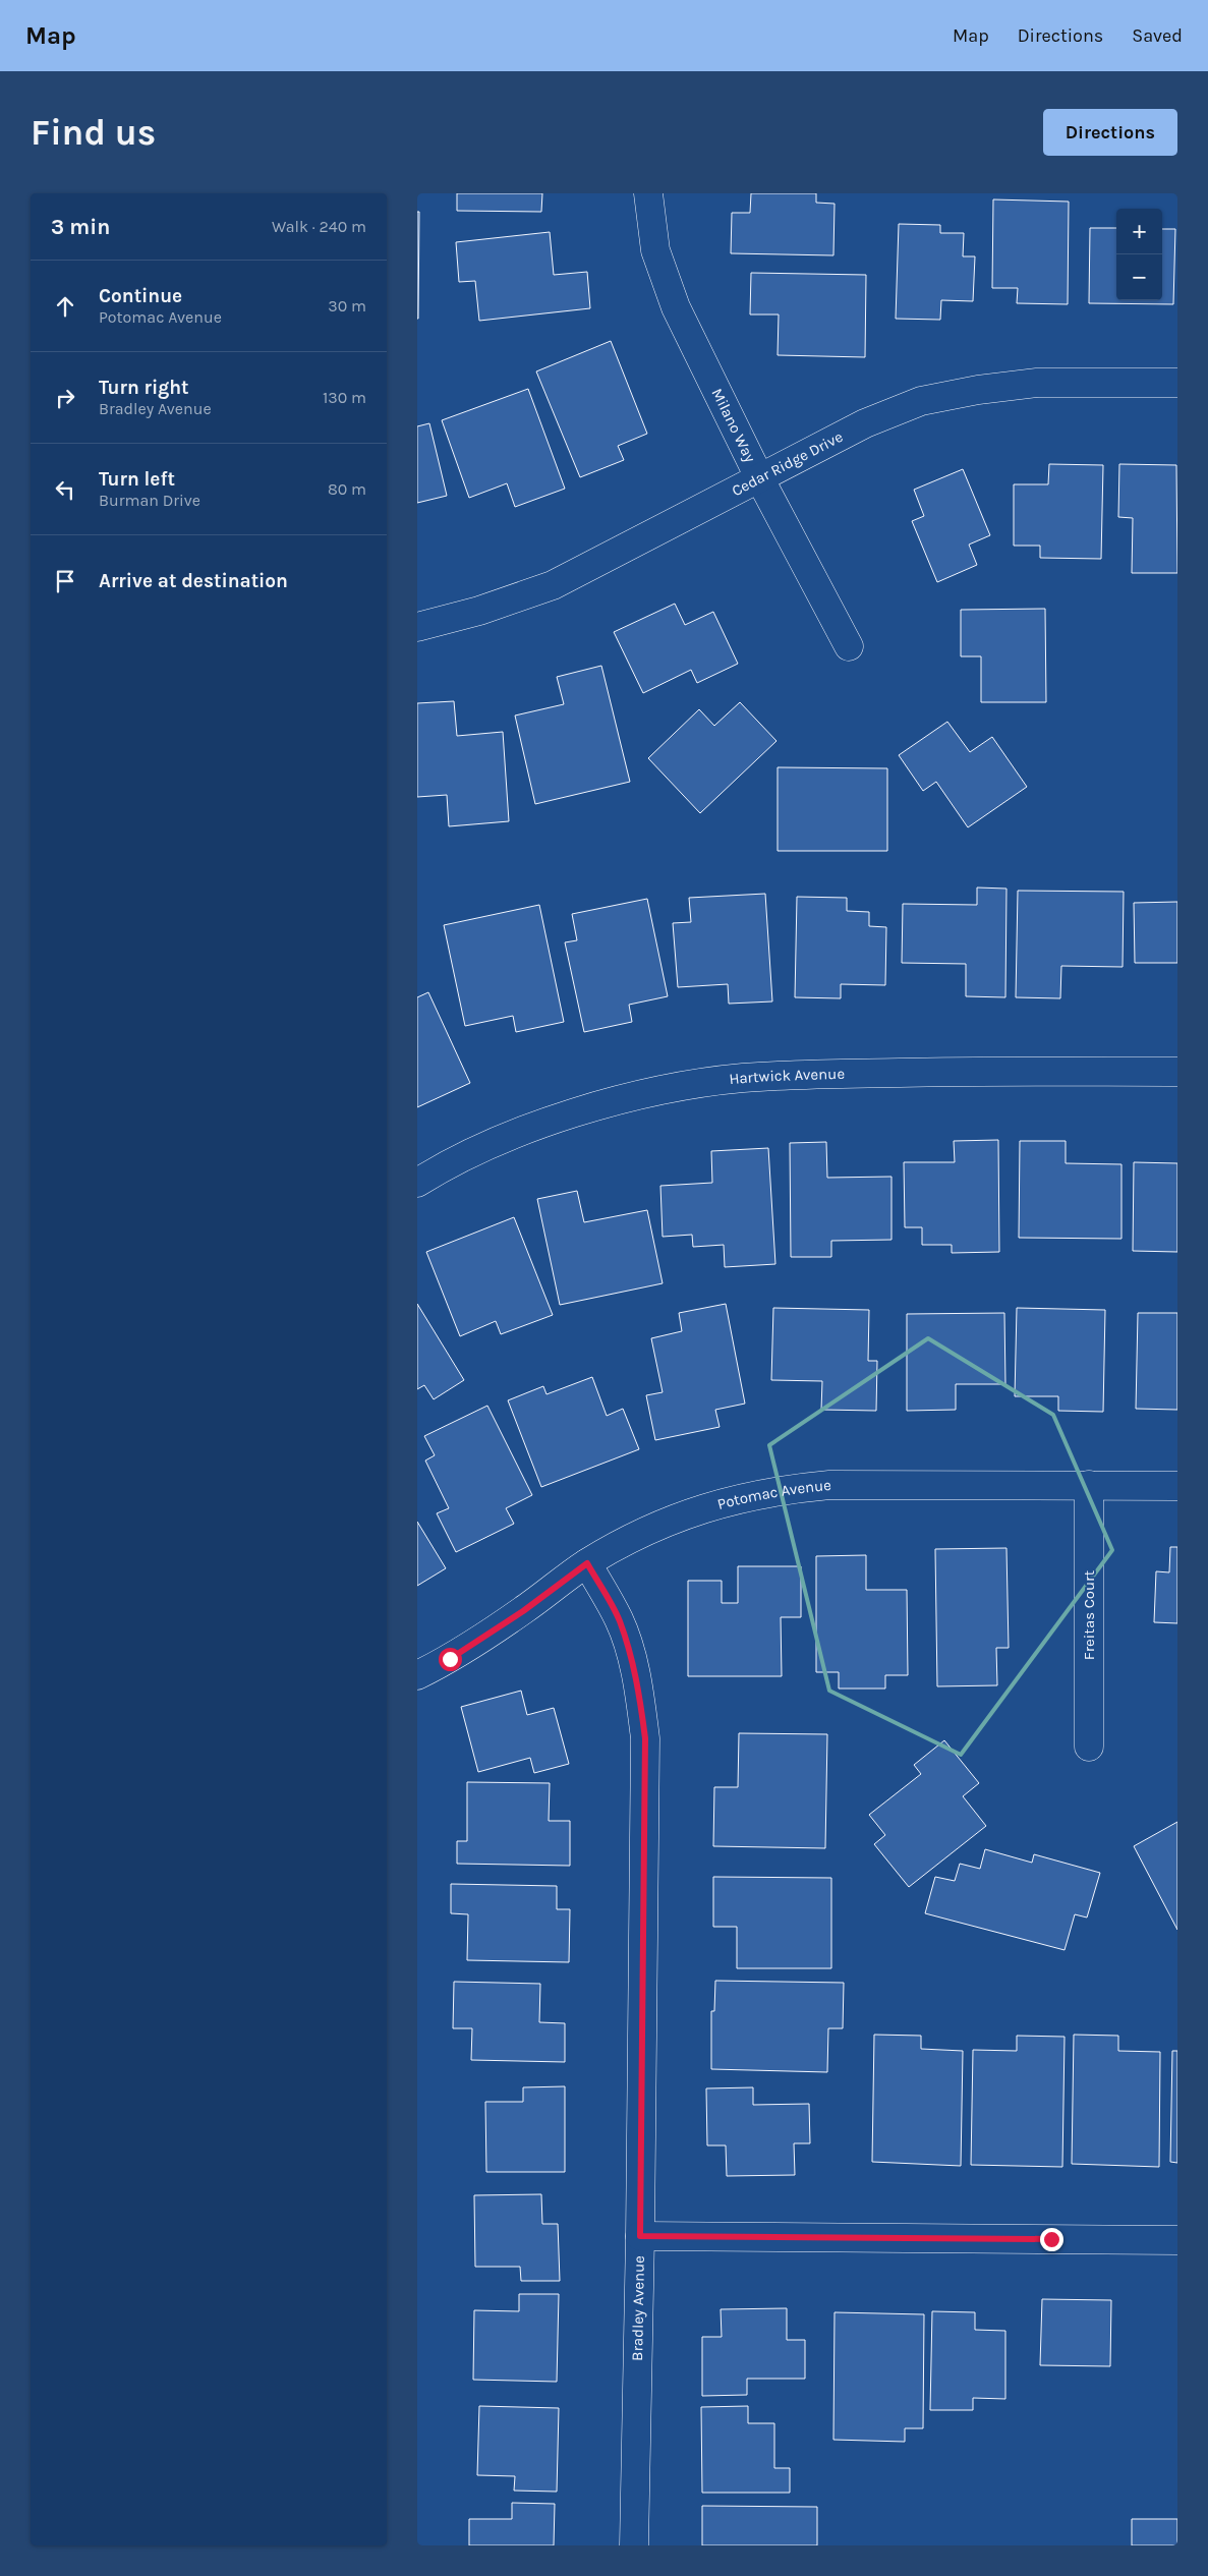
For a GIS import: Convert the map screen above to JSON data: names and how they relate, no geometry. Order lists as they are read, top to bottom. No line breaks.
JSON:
{"streets":{"street":["Milano Way","Cedar Ridge Drive","Hartwick Avenue","Potomac Avenue","Freitas Court","Bradley Avenue"]},"crossings":[["Milano Way","Cedar Ridge Drive"],["Potomac Avenue","Freitas Court"],["Potomac Avenue","Bradley Avenue"]],"page":{"header":"Map","nav":["Map","Directions","Saved"],"buttons":"Directions","title":"Find us","heading":["3 min","Walk · 240 m"],"map_buttons":["+","−"],"list":[["Continue","Potomac Avenue","30 m"],["Turn right","Bradley Avenue","130 m"],["Turn left","Burman Drive","80 m"],"Arrive at destination"]}}
